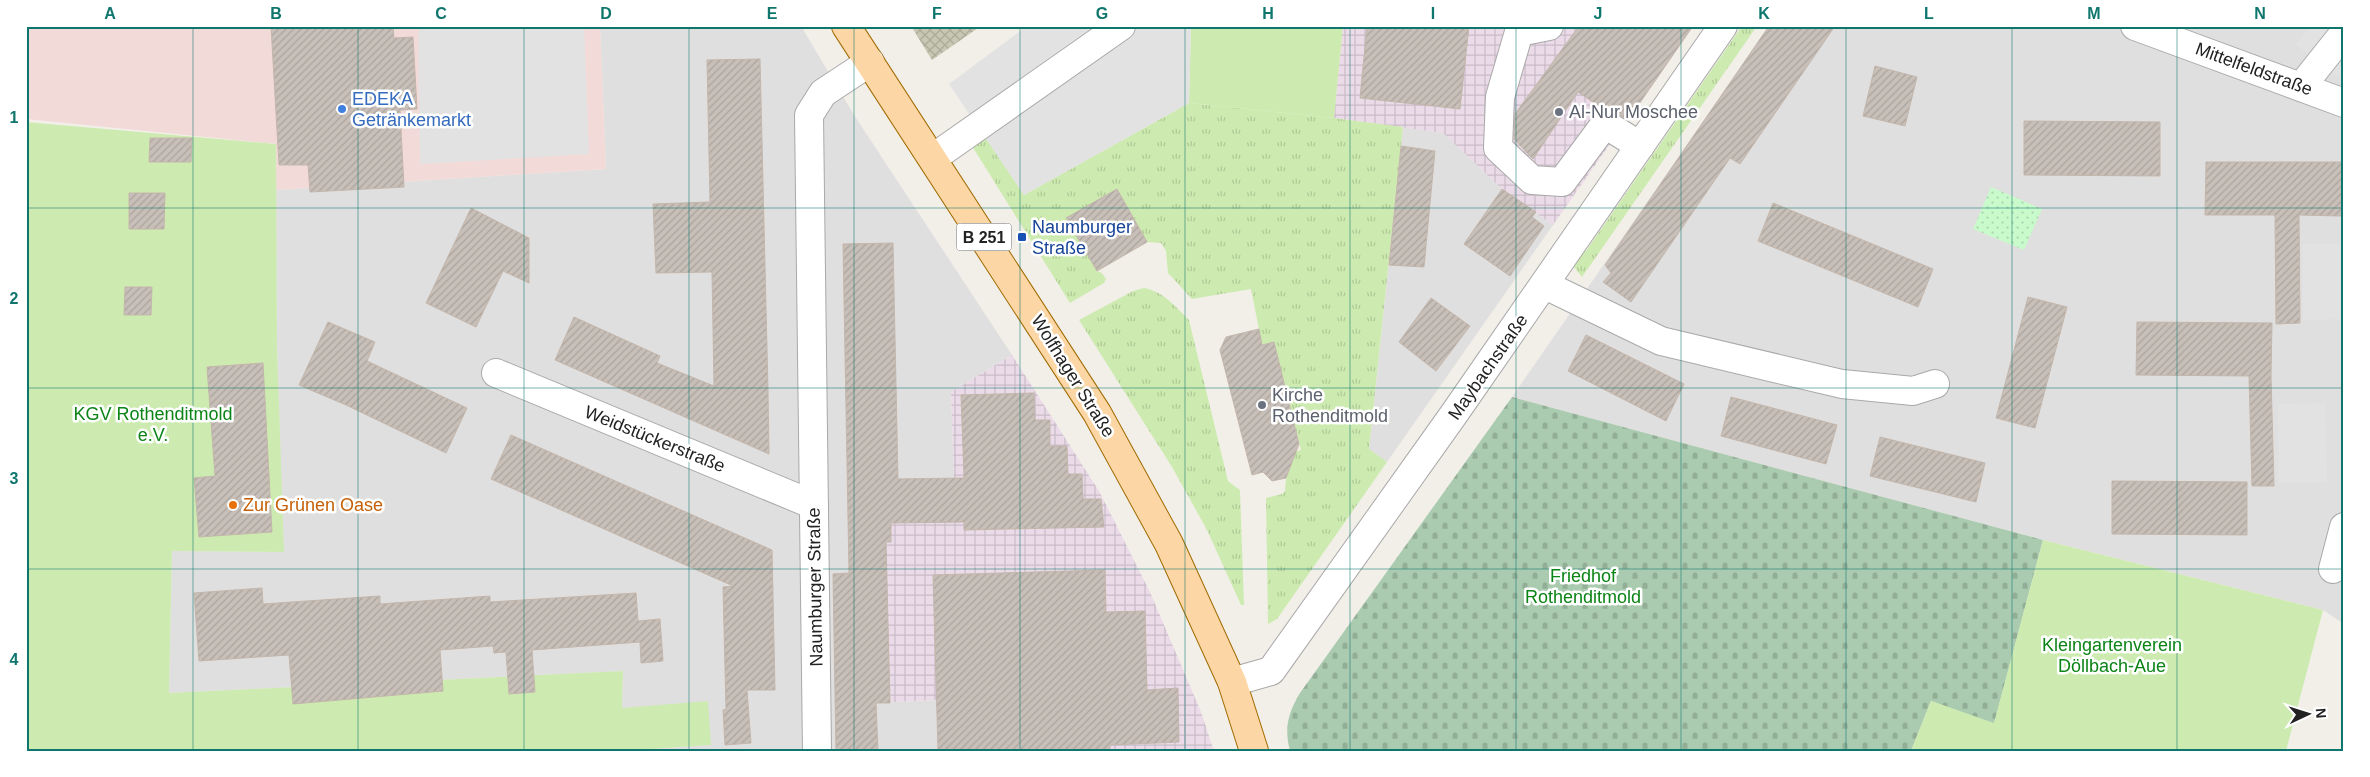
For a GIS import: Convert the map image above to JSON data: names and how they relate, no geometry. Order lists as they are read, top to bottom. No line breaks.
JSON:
{"streets":{"main road":["B 251","Wolfhager Straße"],"street":["Mittelfeldstraße","Maybachstraße","Weidstückerstraße","Naumburger Straße"]},"crossings":[["Maybachstraße","Wolfhager Straße"],["Wolfhager Straße","Naumburger Straße"],["Weidstückerstraße","Naumburger Straße"]],"parks":["KGV Rothenditmold e.V.","Friedhof Rothenditmold","Kleingartenverein Döllbach-Aue"],"places":{"other":["EDEKA Getränkemarkt","Al-Nur Moschee","Kirche Rothenditmold","Zur Grünen Oase"],"transit":["Naumburger Straße"]},"north":"right","grid":{"columns":["A","B","C","D","E","F","G","H","I","J","K","L","M","N"],"rows":["1","2","3","4"]}}
